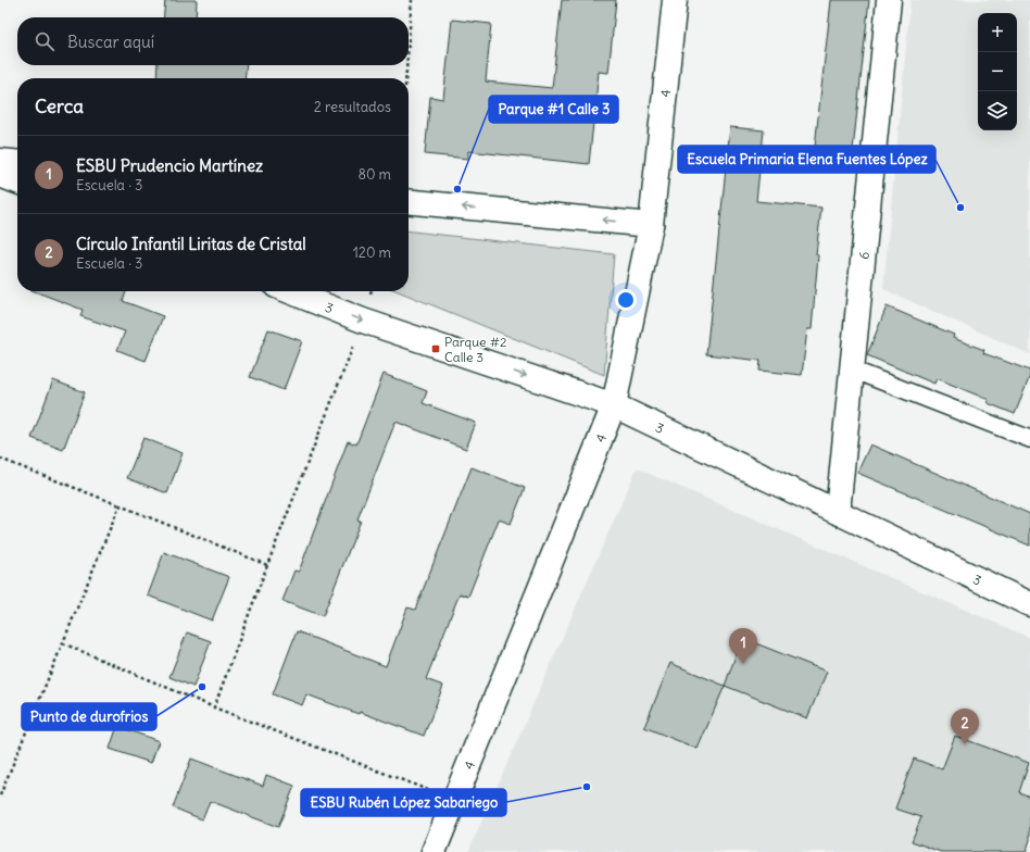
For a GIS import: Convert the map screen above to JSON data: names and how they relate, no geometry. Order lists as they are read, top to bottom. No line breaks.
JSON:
{"streets":{"street":["4","6","3"]},"crossings":[["4","3"],["6","3"]],"places":{"other":["Parque #1 Calle 3","Escuela Primaria Elena Fuentes López","Punto de durofrios","ESBU Rubén López Sabariego"],"transit":["Parque #2 Calle 3"]},"page":{"map_buttons":["+","−"],"search":"Buscar aquí","heading":["Cerca","2 resultados"],"list":[{"mark":"1","name":"ESBU Prudencio Martínez","note":"Escuela · 3","value":"80 m"},{"mark":"2","name":"Círculo Infantil Liritas de Cristal","note":"Escuela · 3","value":"120 m"}],"pins":["1","2"]}}
